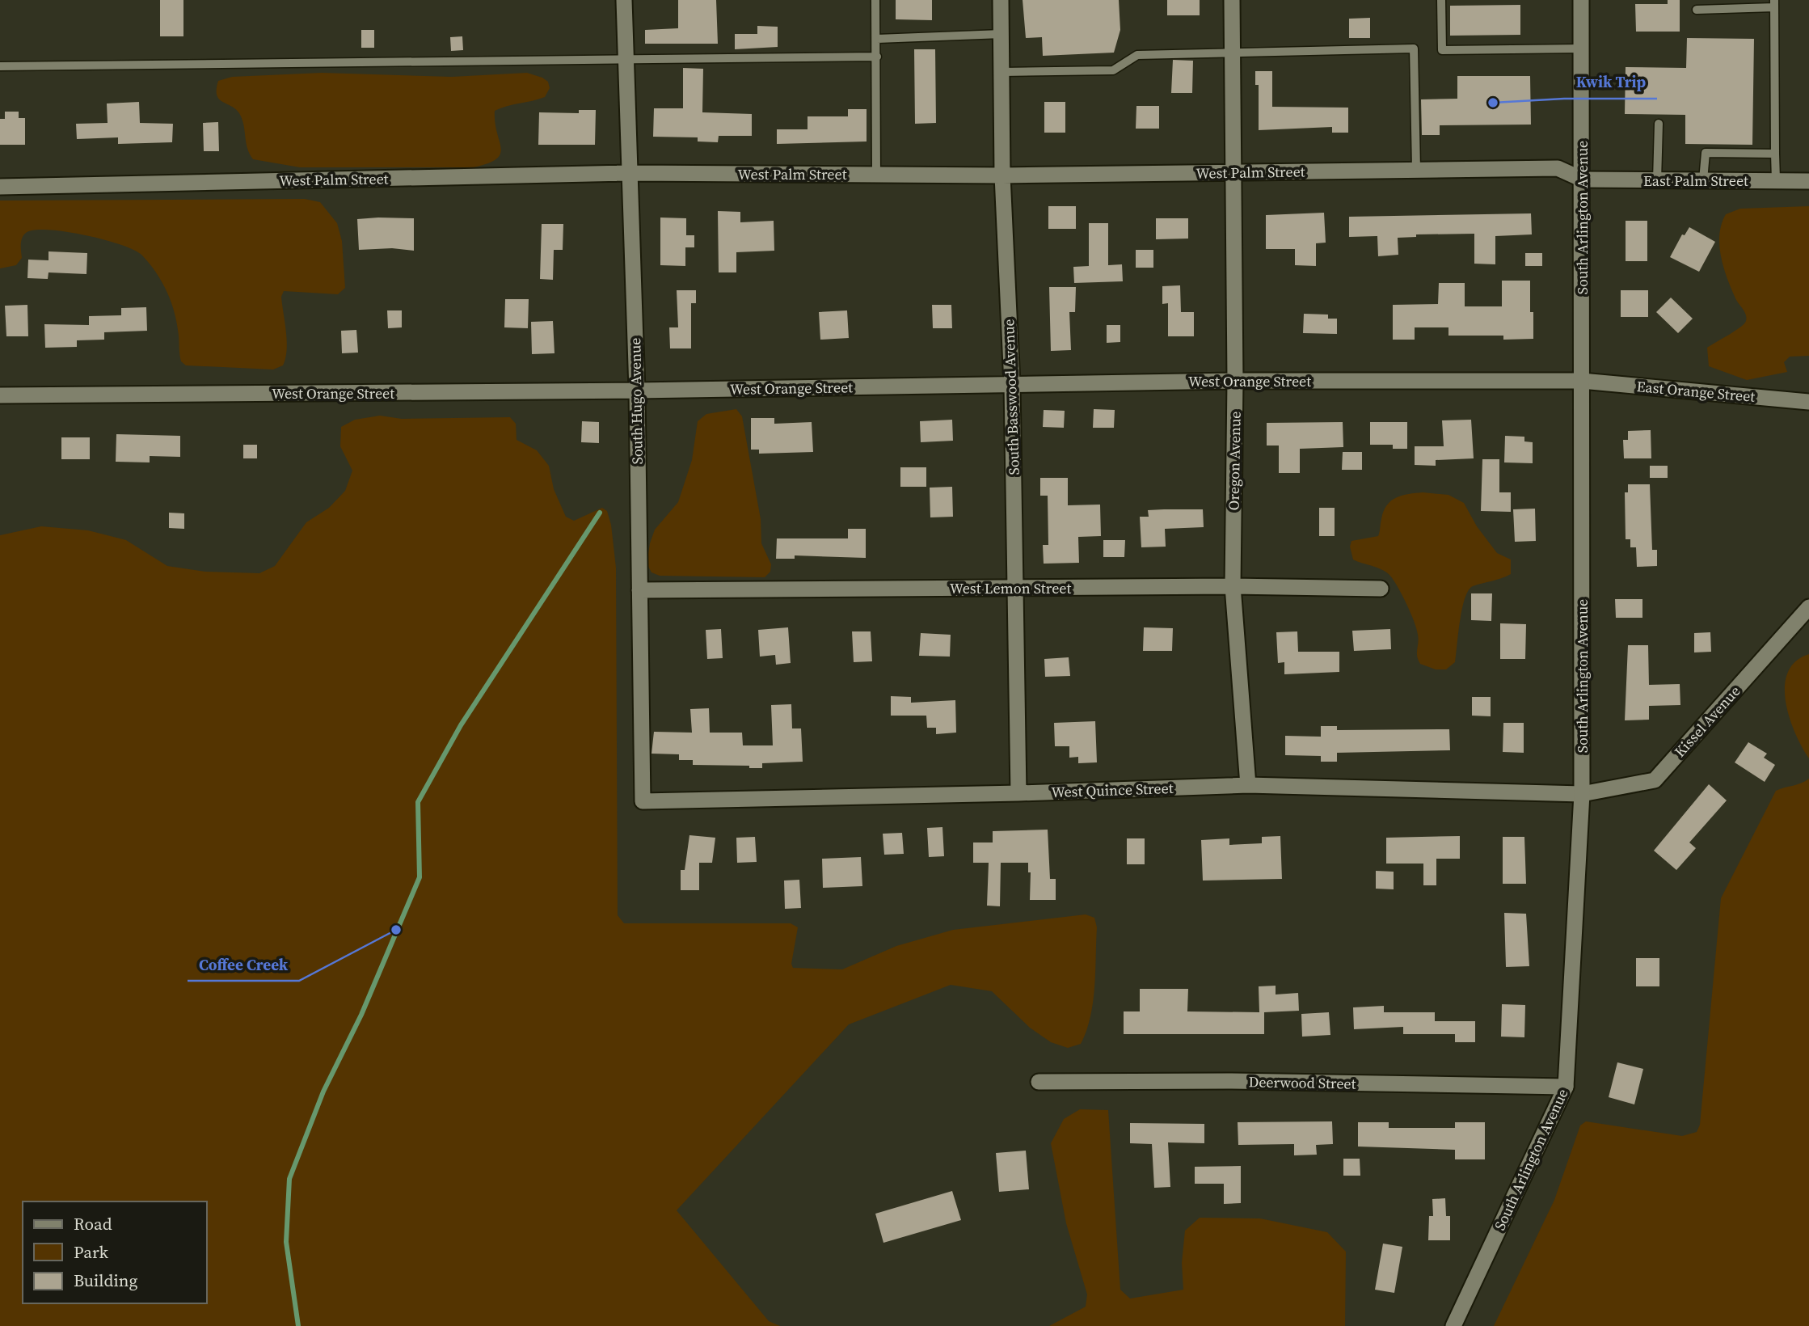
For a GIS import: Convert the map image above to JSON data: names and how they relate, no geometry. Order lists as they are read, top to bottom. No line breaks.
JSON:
{"streets":{"street":["West Palm Street","East Palm Street","South Arlington Avenue","West Orange Street","East Orange Street","South Basswood Avenue","South Hugo Avenue","Oregon Avenue","West Lemon Street","Kissel Avenue","West Quince Street","Deerwood Street"]},"crossings":[["West Palm Street","East Palm Street"],["West Palm Street","South Arlington Avenue"],["West Palm Street","South Basswood Avenue"],["West Palm Street","South Hugo Avenue"],["West Palm Street","Oregon Avenue"],["East Palm Street","South Arlington Avenue"],["South Arlington Avenue","West Orange Street"],["South Arlington Avenue","East Orange Street"],["South Arlington Avenue","Kissel Avenue"],["South Arlington Avenue","West Quince Street"],["South Arlington Avenue","Deerwood Street"],["West Orange Street","East Orange Street"],["West Orange Street","South Basswood Avenue"],["West Orange Street","South Hugo Avenue"],["West Orange Street","Oregon Avenue"],["South Basswood Avenue","West Lemon Street"],["South Basswood Avenue","West Quince Street"],["South Hugo Avenue","West Lemon Street"],["South Hugo Avenue","West Quince Street"],["Oregon Avenue","West Lemon Street"],["Oregon Avenue","West Quince Street"],["Kissel Avenue","West Quince Street"]],"places":["Kwik Trip","Coffee Creek"],"legend":["Road","Park","Building"]}
